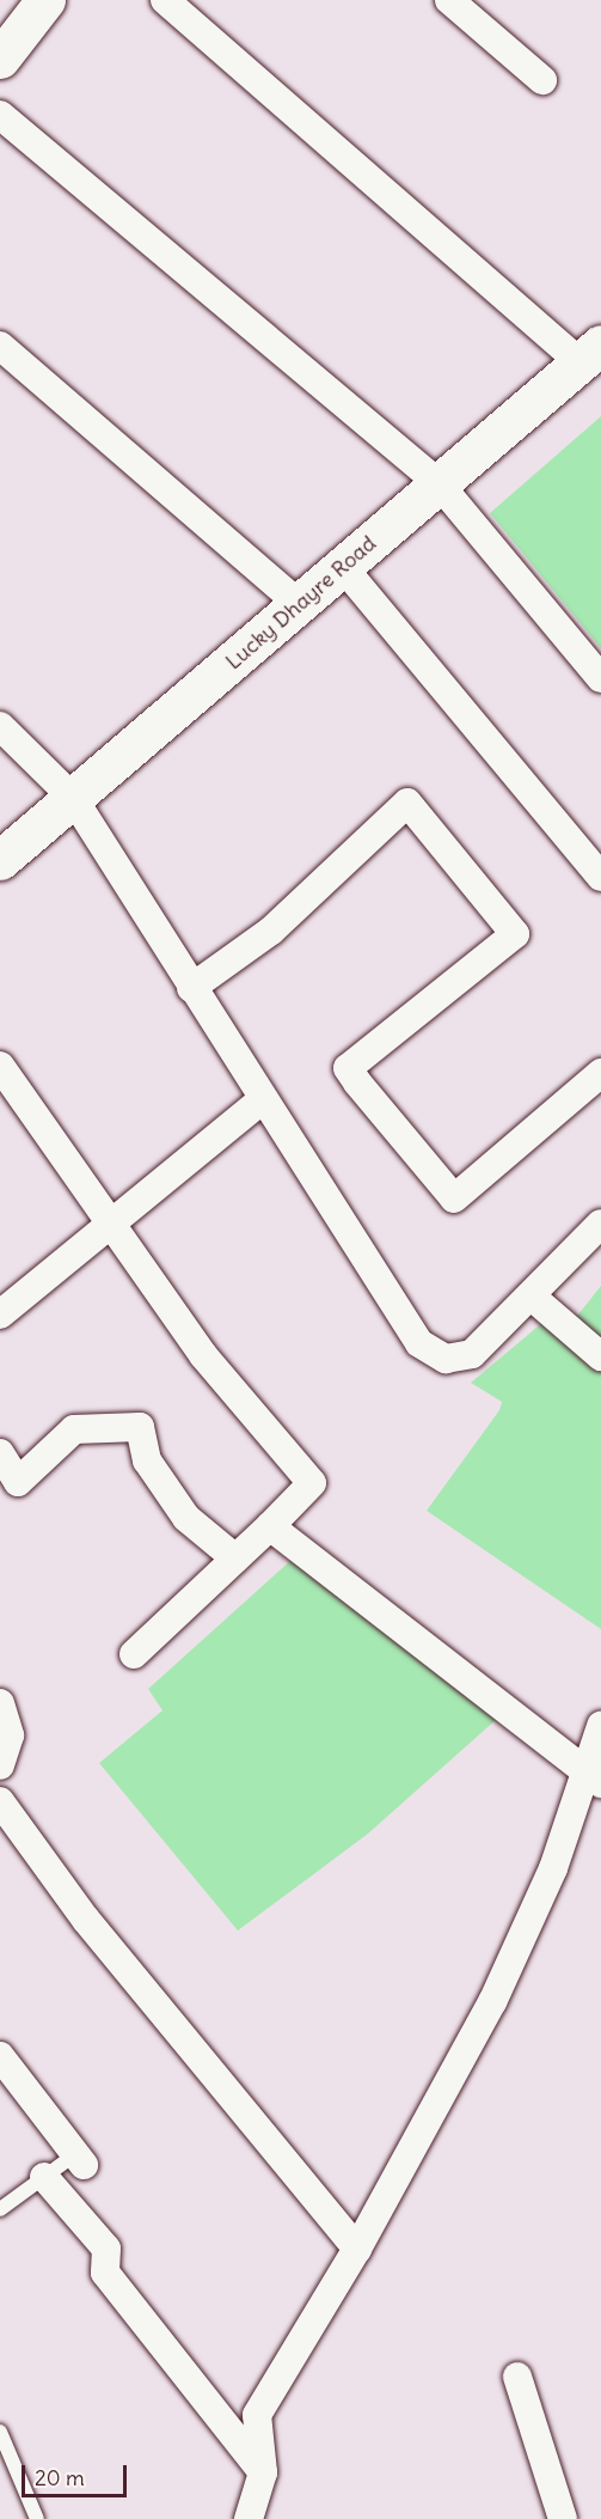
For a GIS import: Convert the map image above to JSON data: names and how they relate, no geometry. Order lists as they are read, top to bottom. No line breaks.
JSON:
{"streets":{"main road":["Lucky Dhayre Road"]},"scale_bar":"20 m"}
